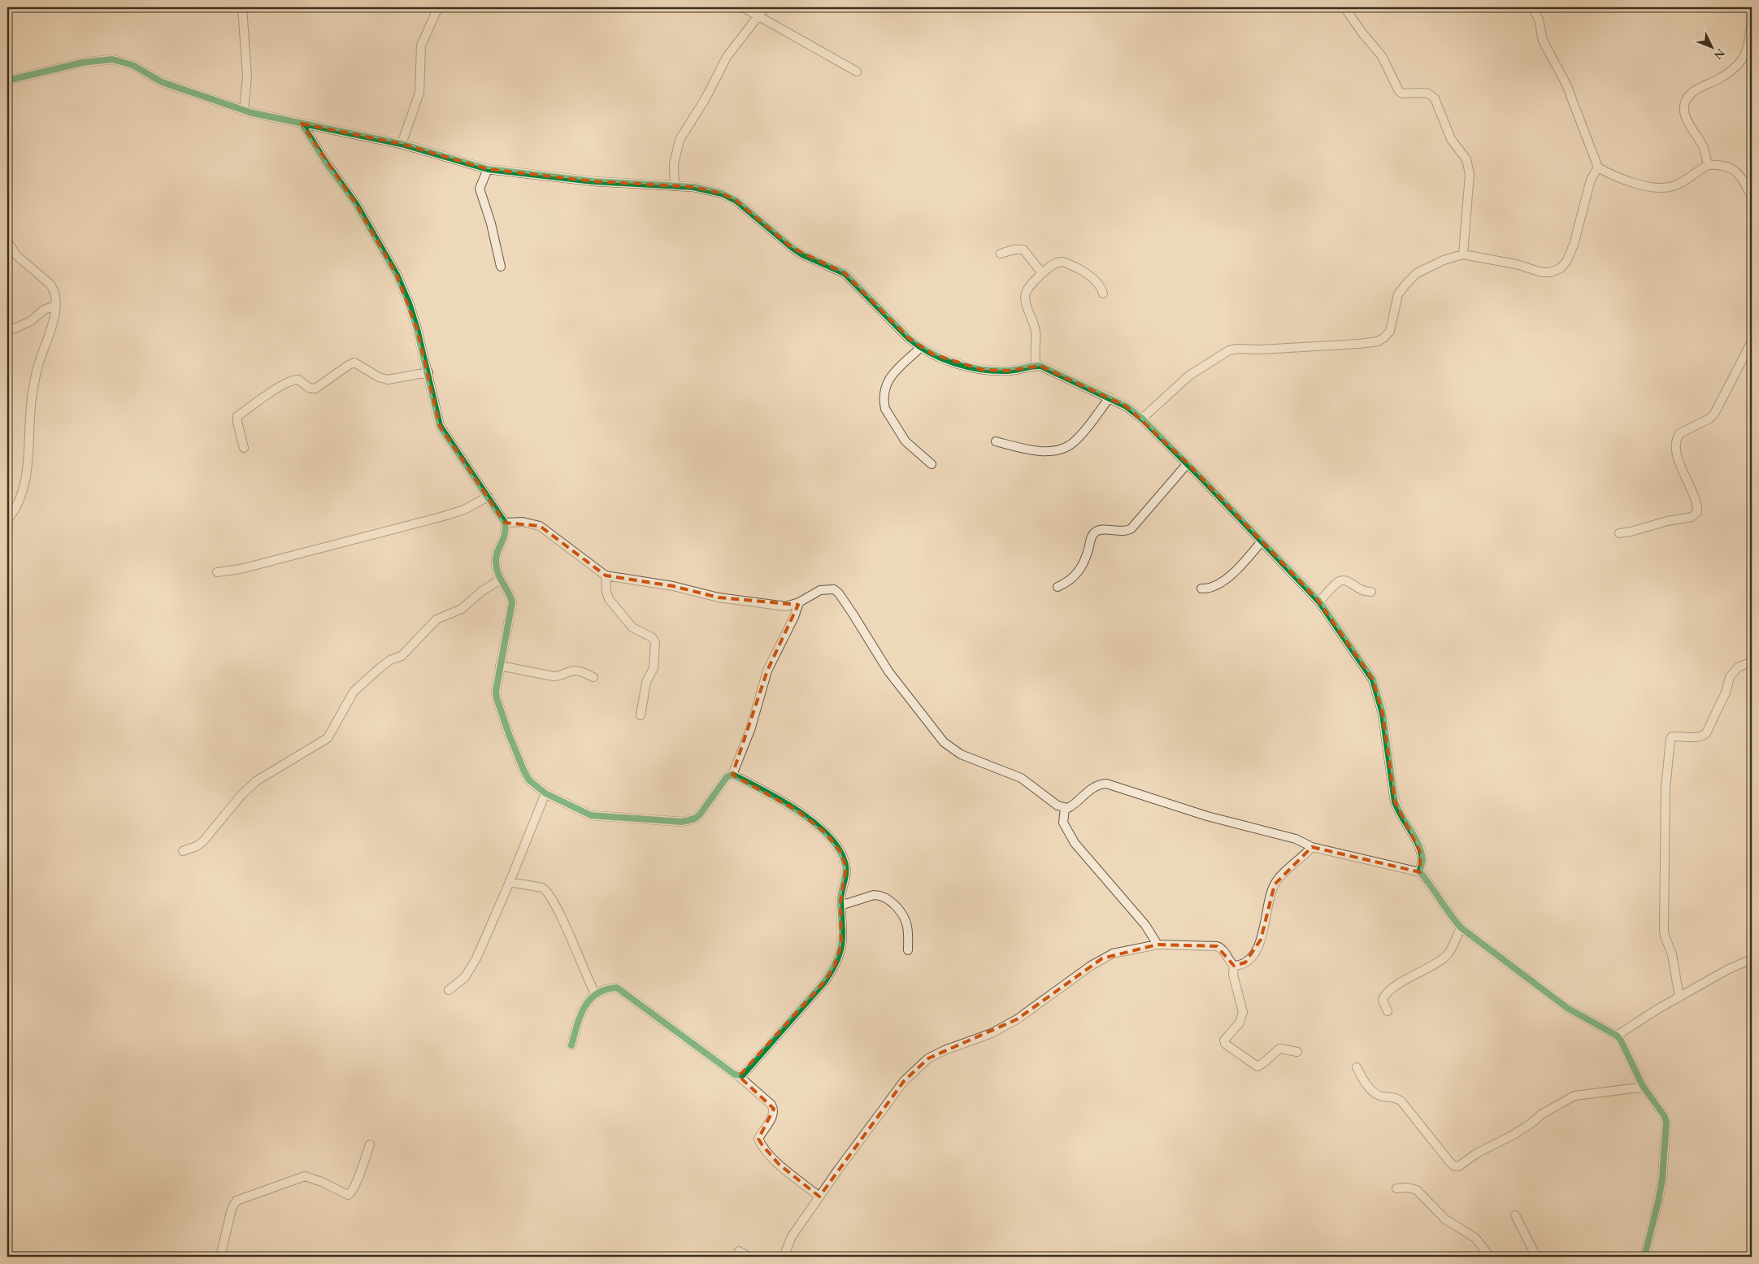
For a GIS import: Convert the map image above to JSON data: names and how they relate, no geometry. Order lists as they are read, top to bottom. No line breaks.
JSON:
{"north":"bottom right"}
